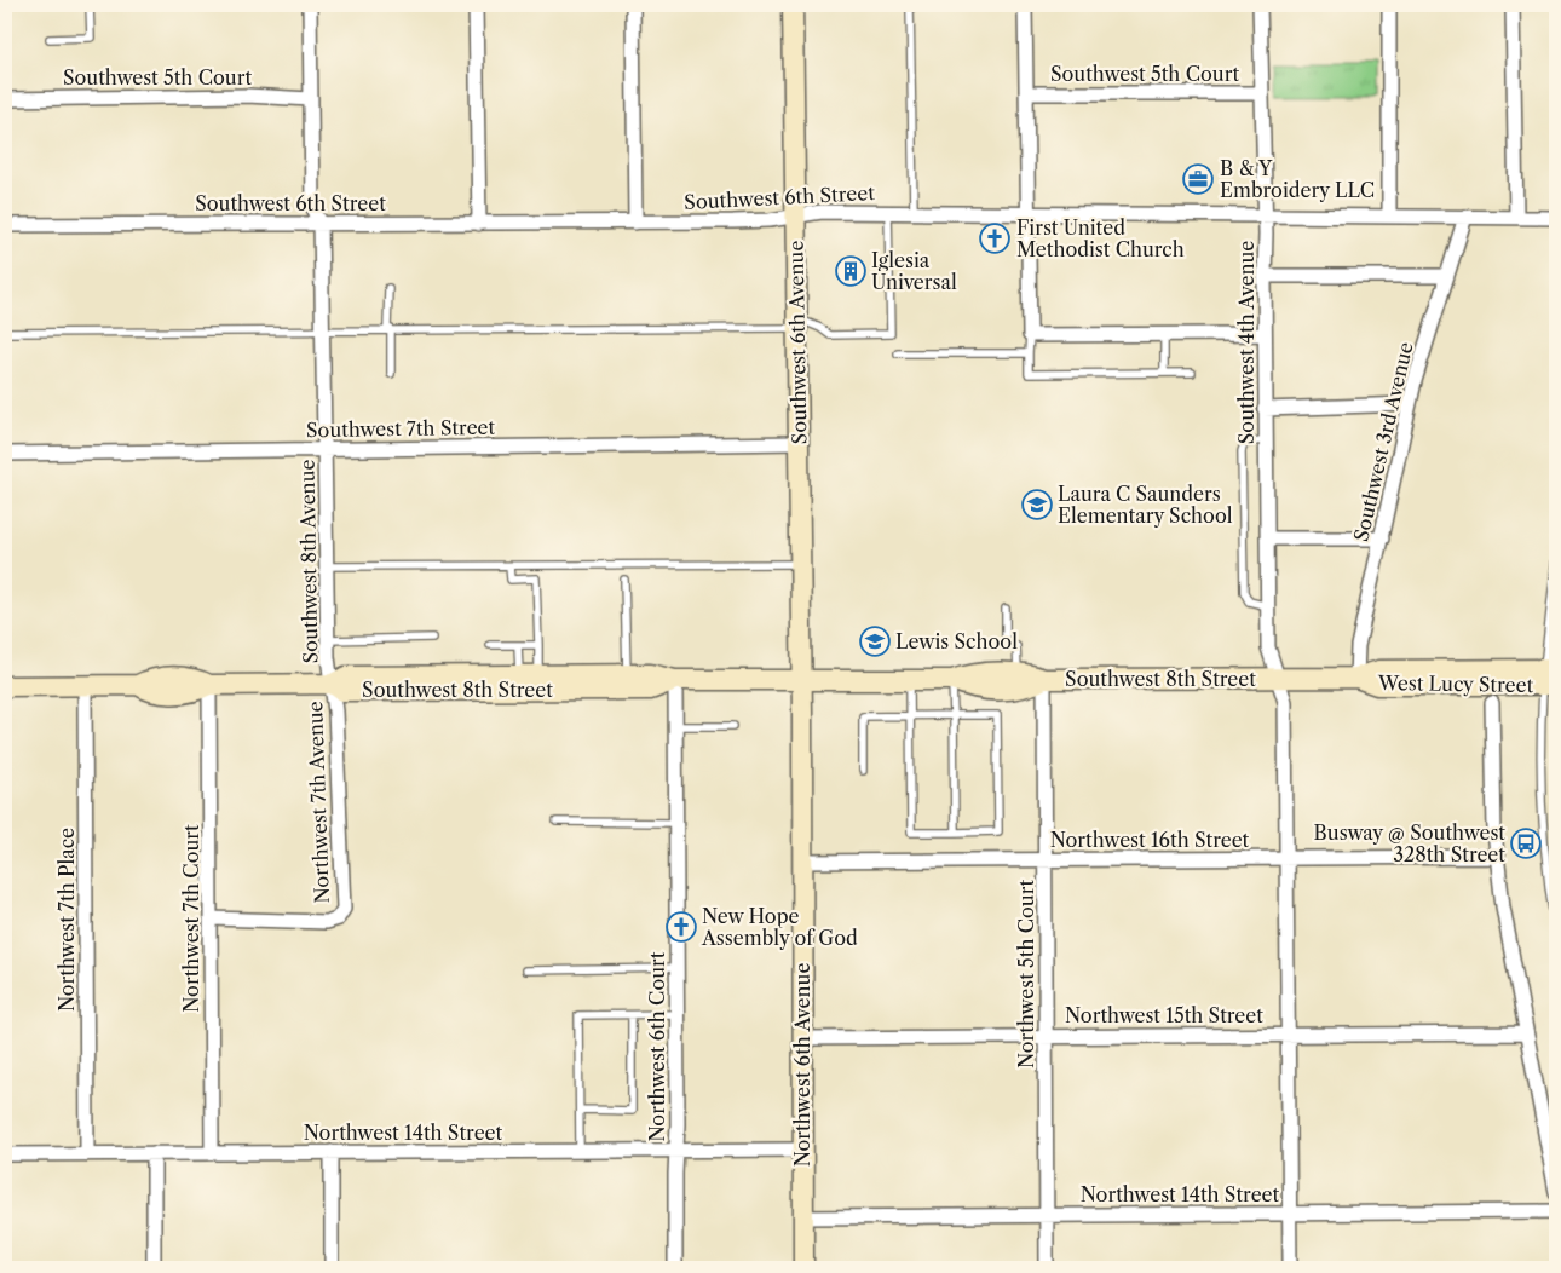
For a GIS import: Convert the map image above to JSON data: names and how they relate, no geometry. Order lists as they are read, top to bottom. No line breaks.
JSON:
{"streets":{"street":["Southwest 5th Court","Southwest 6th Street","Southwest 6th Avenue","Southwest 4th Avenue","Southwest 7th Street","Southwest 3rd Avenue","Southwest 8th Avenue","Southwest 8th Street","West Lucy Street","Northwest 7th Avenue","Northwest 16th Street","Northwest 7th Court","Northwest 7th Place","Northwest 5th Court","Northwest 15th Street","Northwest 6th Court","Northwest 6th Avenue","Northwest 14th Street"]},"crossings":[["Southwest 5th Court","Southwest 4th Avenue"],["Southwest 5th Court","Southwest 8th Avenue"],["Southwest 6th Street","Southwest 6th Avenue"],["Southwest 6th Street","Southwest 4th Avenue"],["Southwest 6th Street","Southwest 3rd Avenue"],["Southwest 6th Street","Southwest 8th Avenue"],["Southwest 6th Avenue","Southwest 7th Street"],["Southwest 6th Avenue","Southwest 8th Street"],["Southwest 6th Avenue","Northwest 6th Avenue"],["Southwest 4th Avenue","Southwest 8th Street"],["Southwest 4th Avenue","West Lucy Street"],["Southwest 4th Avenue","Northwest 16th Street"],["Southwest 4th Avenue","Northwest 15th Street"],["Southwest 4th Avenue","Northwest 14th Street"],["Southwest 7th Street","Southwest 8th Avenue"],["Southwest 3rd Avenue","West Lucy Street"],["Southwest 8th Avenue","Southwest 8th Street"],["Southwest 8th Avenue","Northwest 7th Avenue"],["Southwest 8th Street","West Lucy Street"],["Southwest 8th Street","Northwest 7th Avenue"],["Southwest 8th Street","Northwest 5th Court"],["Southwest 8th Street","Northwest 6th Court"],["Southwest 8th Street","Northwest 6th Avenue"],["Northwest 7th Avenue","Northwest 7th Court"],["Northwest 16th Street","Northwest 5th Court"],["Northwest 16th Street","Northwest 6th Avenue"],["Northwest 7th Court","Northwest 14th Street"],["Northwest 7th Place","Northwest 14th Street"],["Northwest 5th Court","Northwest 15th Street"],["Northwest 5th Court","Northwest 14th Street"],["Northwest 15th Street","Northwest 6th Avenue"],["Northwest 6th Court","Northwest 14th Street"],["Northwest 6th Avenue","Northwest 14th Street"]],"places":{"office":["B & Y Embroidery LLC"],"church":["First United Methodist Church","New Hope Assembly of God"],"building":["Iglesia Universal"],"school or university":["Laura C Saunders Elementary School","Lewis School"],"bus stop":["Busway @ Southwest 328th Street"]}}
